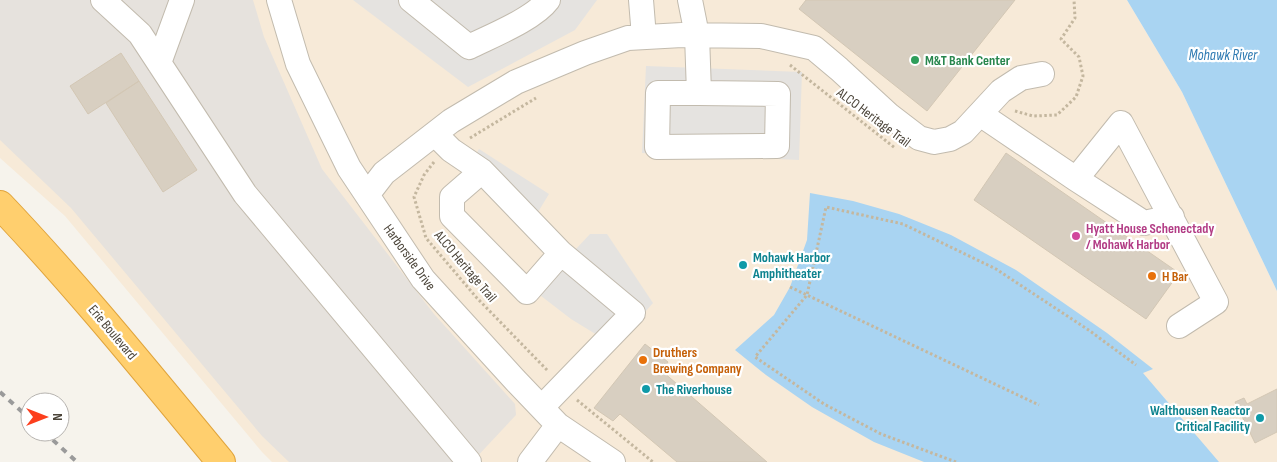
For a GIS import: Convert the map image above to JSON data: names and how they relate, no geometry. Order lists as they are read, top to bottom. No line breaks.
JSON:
{"streets":{"highway":["Erie Boulevard"],"street":["Harborside Drive"],"path":["ALCO Heritage Trail"]},"water":["Mohawk River"],"places":["M&T Bank Center","Hyatt House Schenectady / Mohawk Harbor","Mohawk Harbor Amphitheater","H Bar","Druthers Brewing Company","The Riverhouse","Walthousen Reactor Critical Facility"],"north":"right"}
